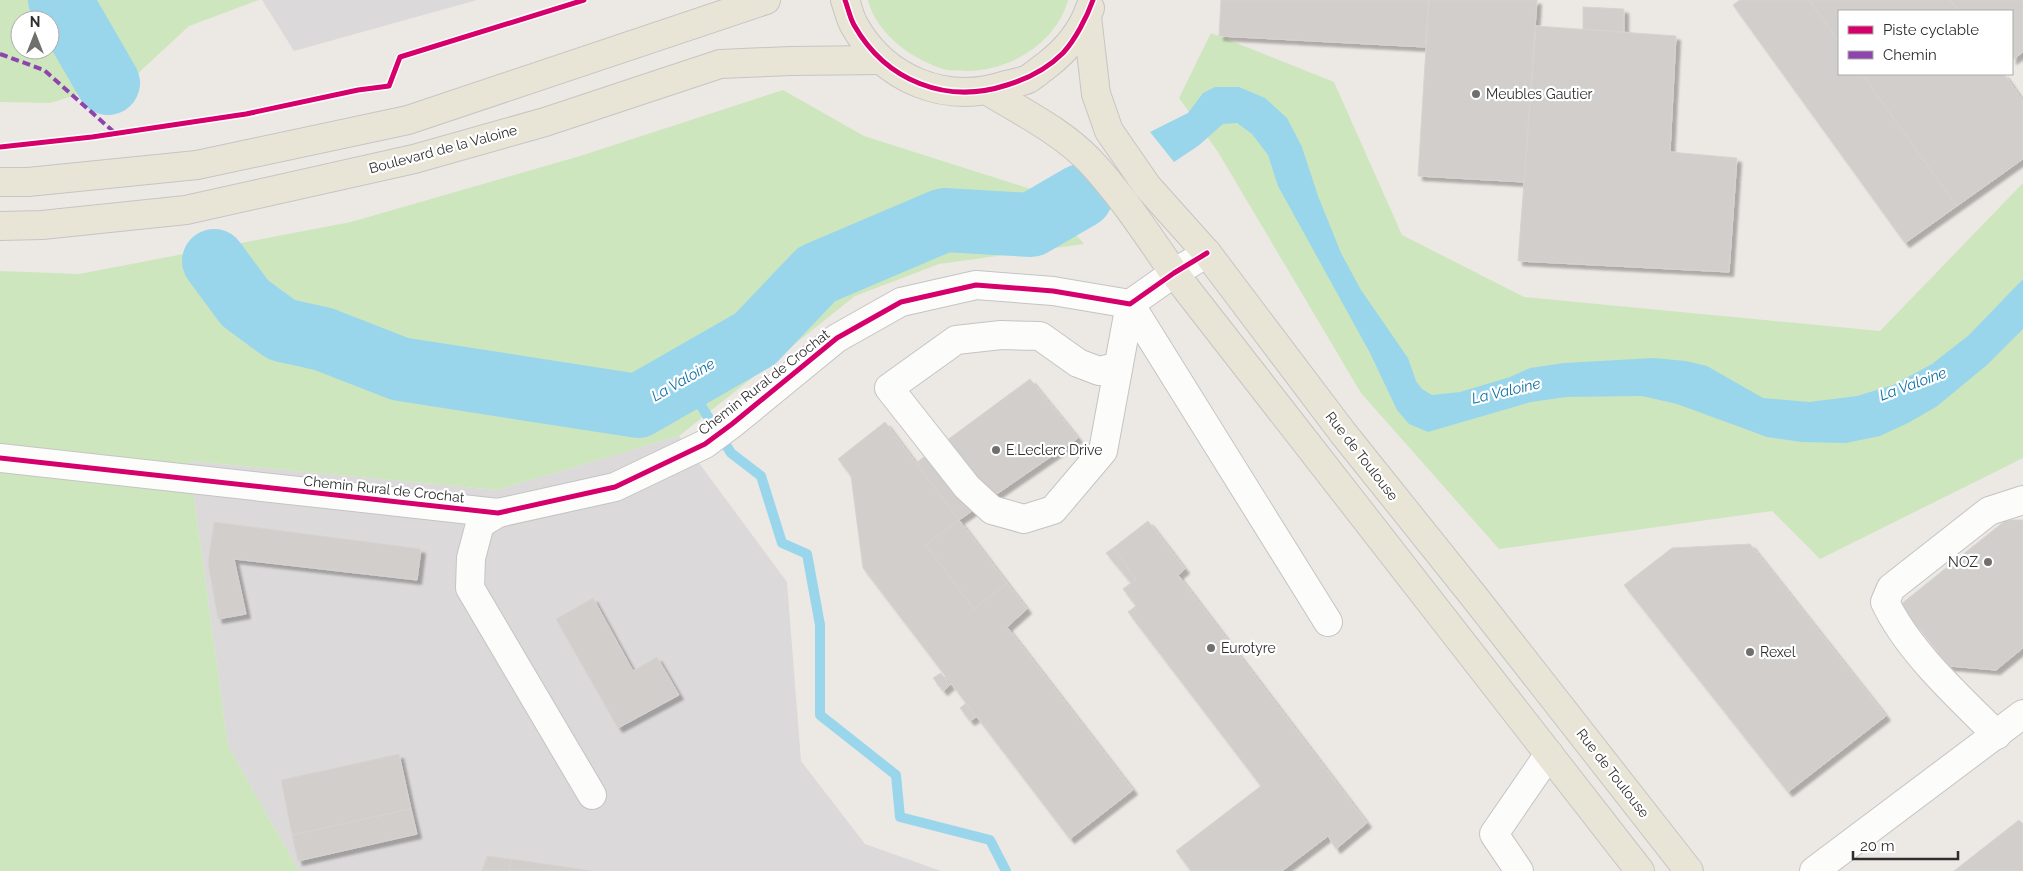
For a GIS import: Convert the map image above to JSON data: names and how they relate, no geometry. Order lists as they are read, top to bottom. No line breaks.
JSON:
{"streets":{"main road":["Boulevard de la Valoine","Rue de Toulouse"],"street":["Chemin Rural de Crochat"]},"crossings":[["Boulevard de la Valoine","Rue de Toulouse"]],"water":["La Valoine"],"places":["Meubles Gautier","E.Leclerc Drive","NOZ","Eurotyre","Rexel"],"legend":["Piste cyclable","Chemin"],"scale_bar":"20 m","north":"top"}
